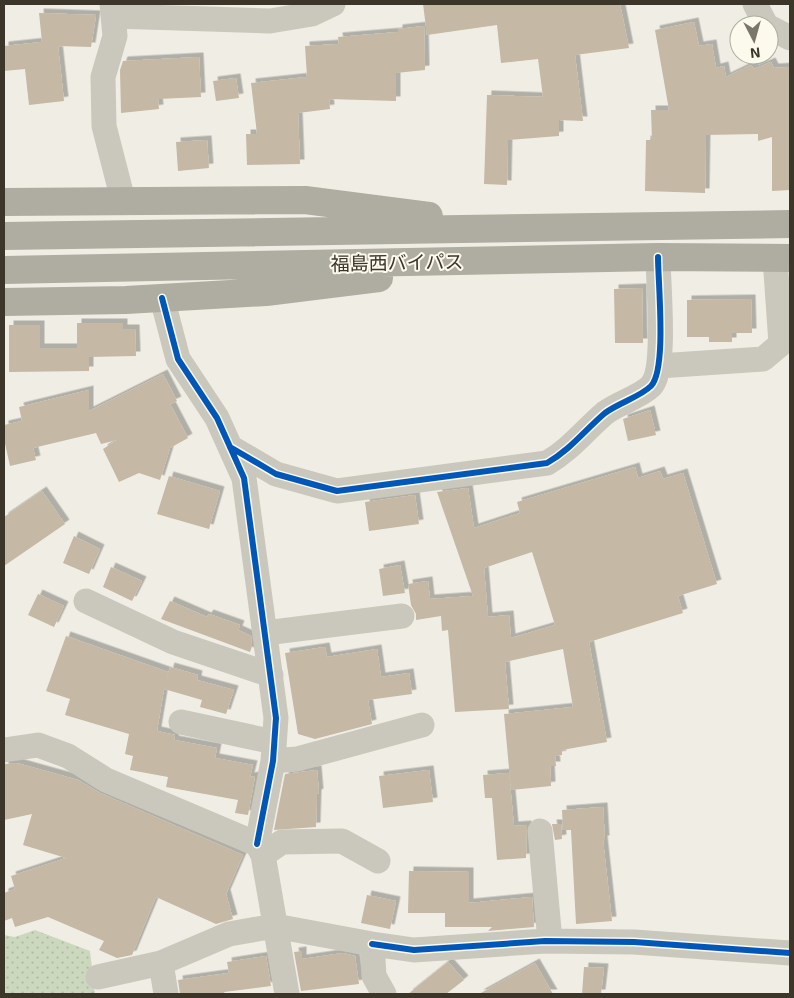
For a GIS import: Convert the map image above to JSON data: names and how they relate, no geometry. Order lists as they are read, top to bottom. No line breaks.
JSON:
{"streets":{"highway":["福島西バイパス"]},"north":"bottom"}
